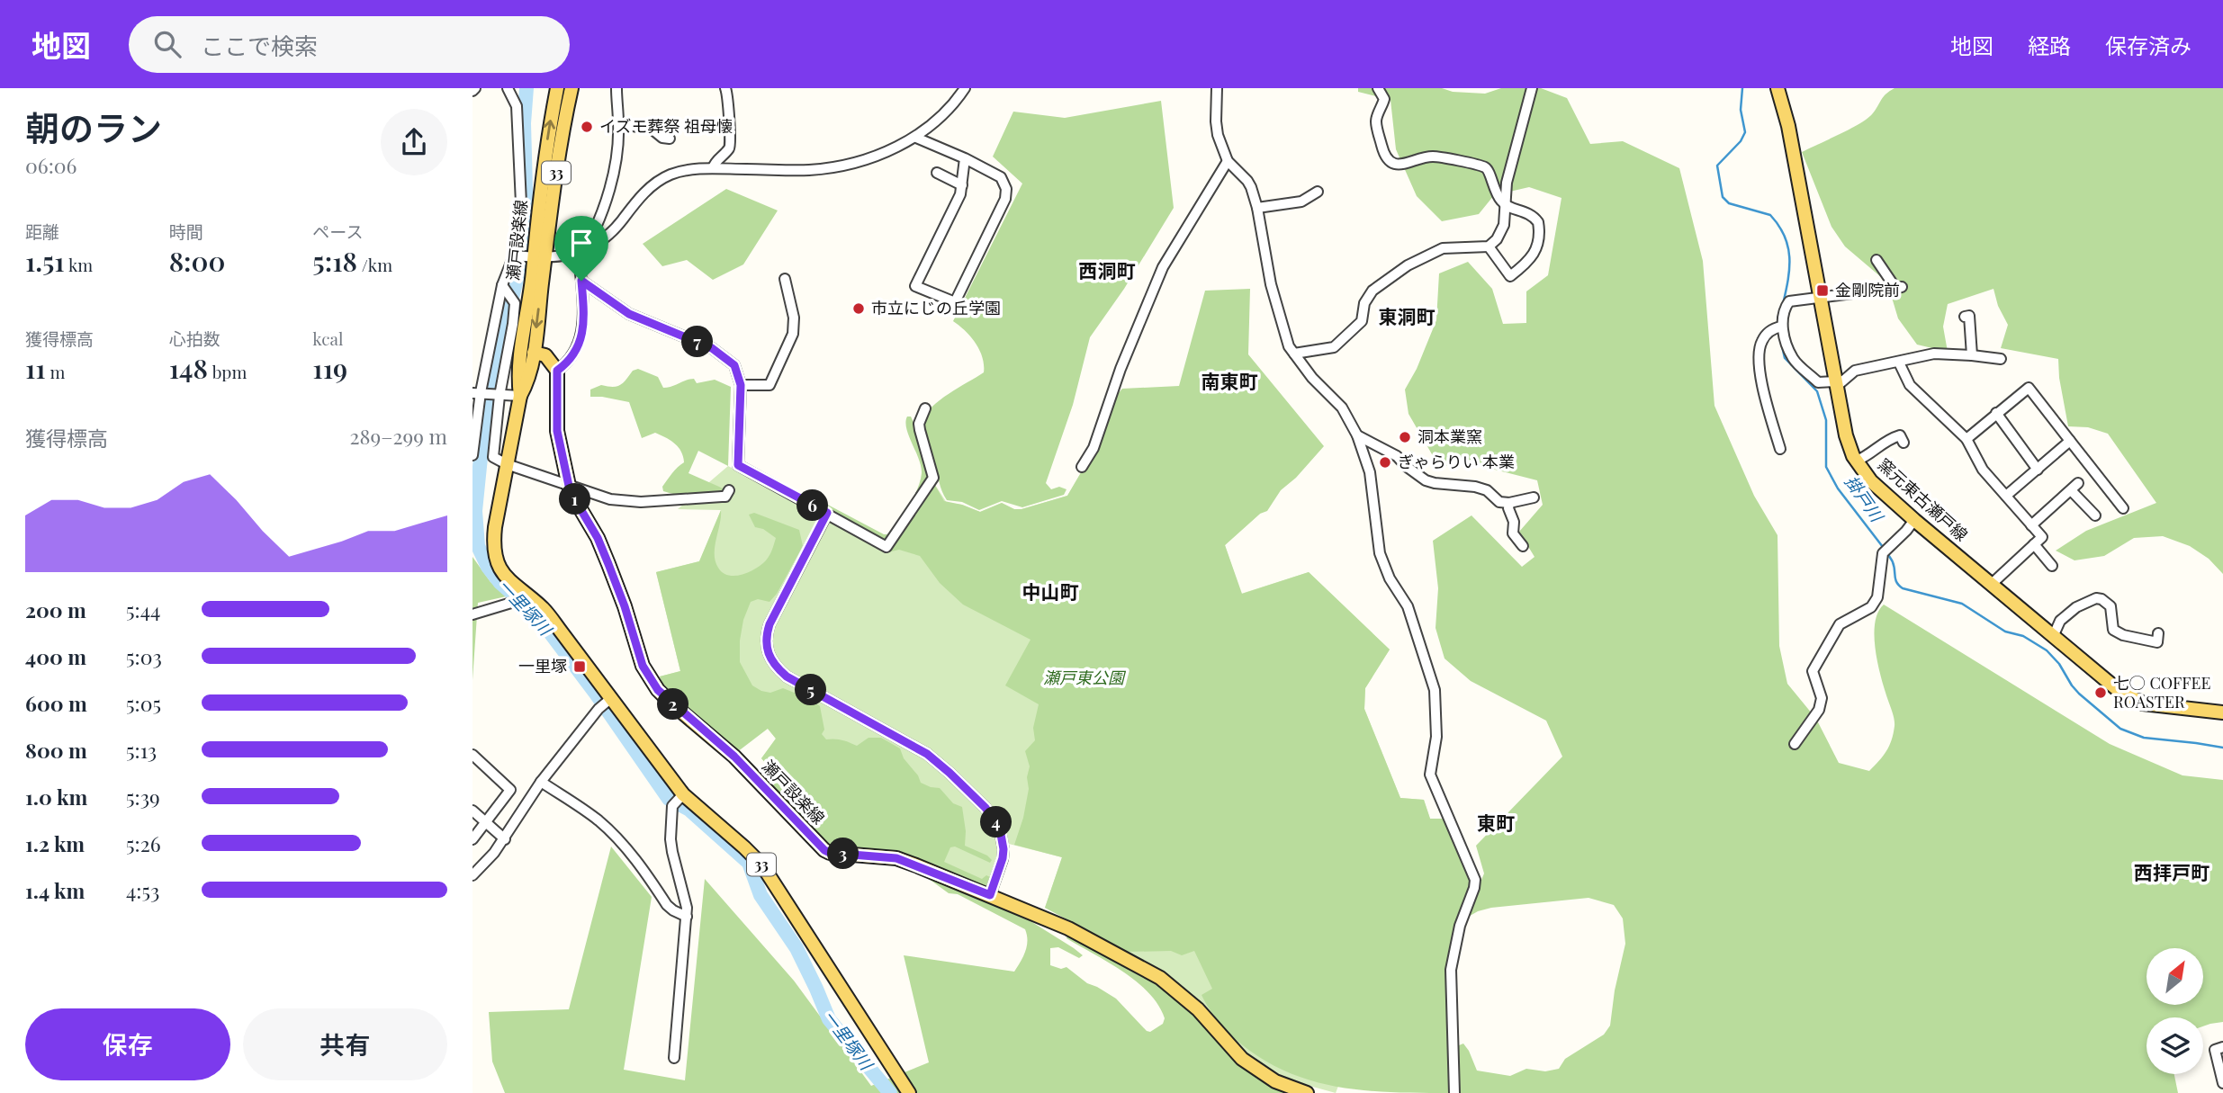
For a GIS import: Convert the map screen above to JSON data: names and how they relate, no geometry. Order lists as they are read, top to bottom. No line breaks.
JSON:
{"streets":{"main road":["33","瀬戸設楽線","窯元東古瀬戸線"]},"districts":["西洞町","東洞町","南東町","中山町","東町","西拝戸町"],"water":["掛戸川","一里塚川"],"parks":["瀬戸東公園"],"places":{"other":["イズモ葬祭 祖母懐","市立にじの丘学園","洞本業窯","ぎゃらりい 本業","七◯ COFFEE ROASTER"],"transit":["金剛院前","一里塚"]},"north":"top right","page":{"header":"地図","search":"ここで検索","nav":["地図","経路","保存済み"],"heading":["朝のラン","06:06"],"stats":[["距離","1.51 km"],["時間","8:00"],["ペース","5:18 /km"],["獲得標高","11 m"],["心拍数","148 bpm"],["kcal","119"]],"pins":["7","1","6","5","2","4","3"],"chart":["獲得標高","289–299 m"],"list":[{"name":"200 m","note":"5:44"},{"name":"400 m","note":"5:03"},{"name":"600 m","note":"5:05"},{"name":"800 m","note":"5:13"},{"name":"1.0 km","note":"5:39"},{"name":"1.2 km","note":"5:26"},{"name":"1.4 km","note":"4:53"}],"buttons":["保存","共有"]}}
